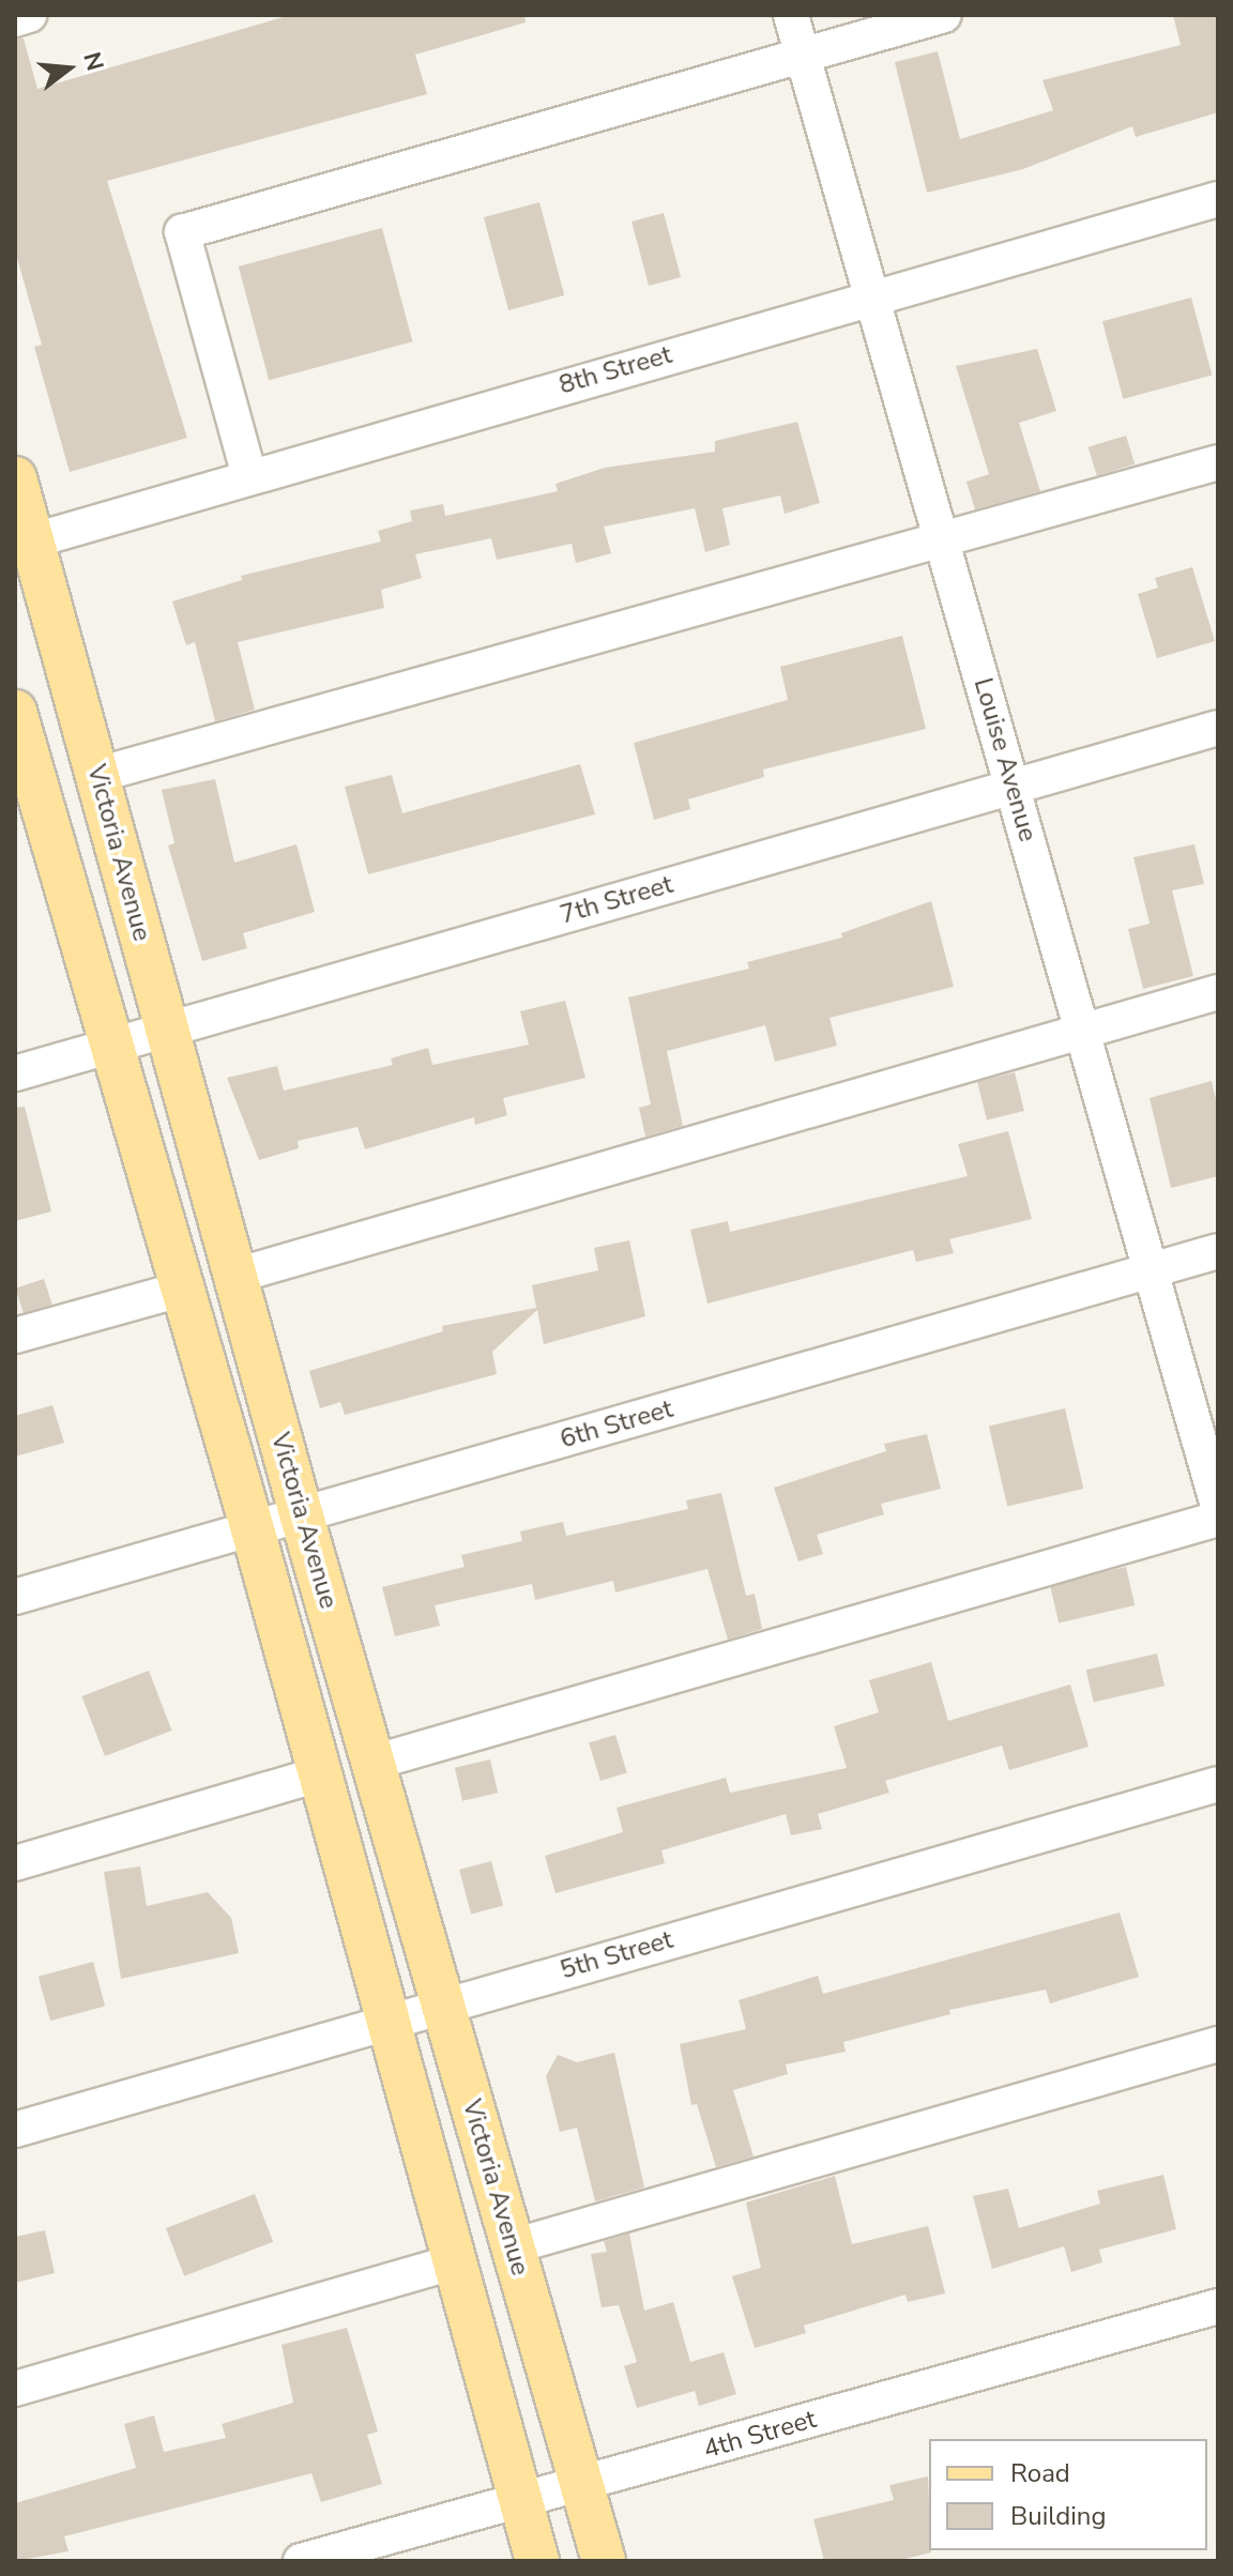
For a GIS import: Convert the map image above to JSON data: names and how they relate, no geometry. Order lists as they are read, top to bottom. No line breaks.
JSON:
{"streets":{"main road":["Victoria Avenue"],"street":["8th Street","Louise Avenue","7th Street","6th Street","5th Street","4th Street"]},"crossings":[["8th Street","Louise Avenue"],["8th Street","Victoria Avenue"],["Louise Avenue","7th Street"],["Louise Avenue","6th Street"],["Victoria Avenue","7th Street"],["Victoria Avenue","6th Street"],["Victoria Avenue","5th Street"],["Victoria Avenue","4th Street"]],"legend":["Road","Building"],"north":"right"}
